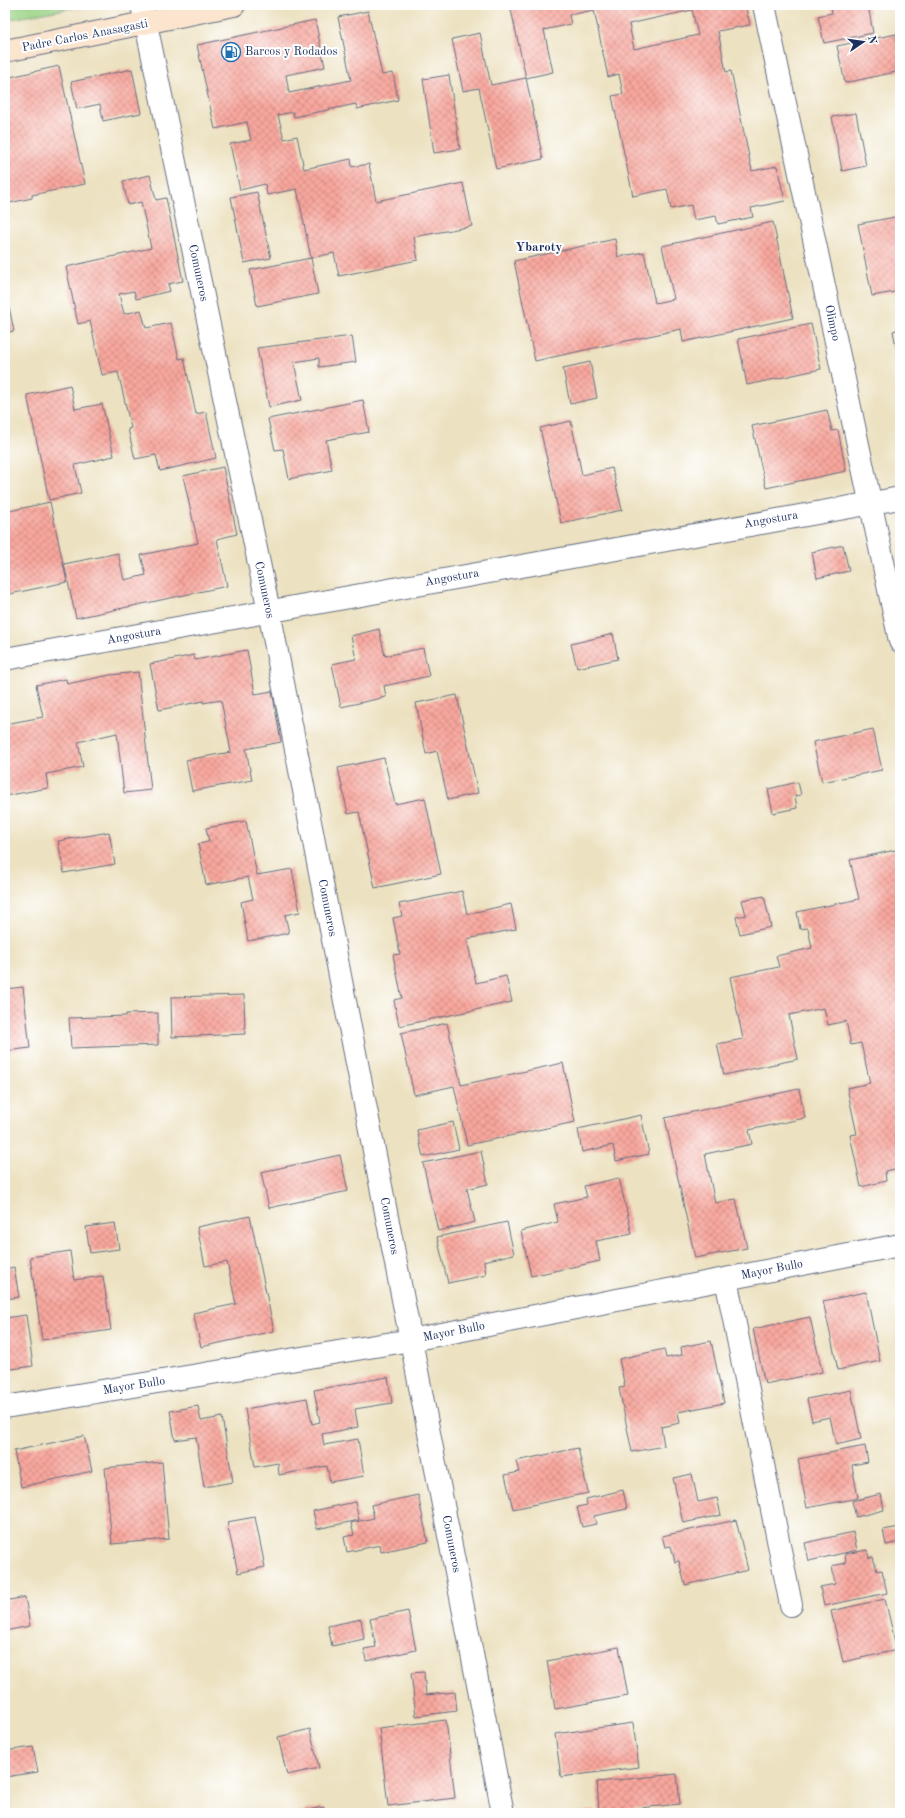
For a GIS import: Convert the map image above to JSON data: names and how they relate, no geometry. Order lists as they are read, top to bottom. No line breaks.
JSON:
{"streets":{"main road":["Padre Carlos Anasagasti"],"street":["Comuneros","Olimpo","Angostura","Mayor Bullo"]},"crossings":[["Padre Carlos Anasagasti","Comuneros"],["Comuneros","Angostura"],["Comuneros","Mayor Bullo"],["Olimpo","Angostura"]],"districts":["Ybaroty"],"places":{"fuel station":["Barcos y Rodados"]},"north":"right"}
